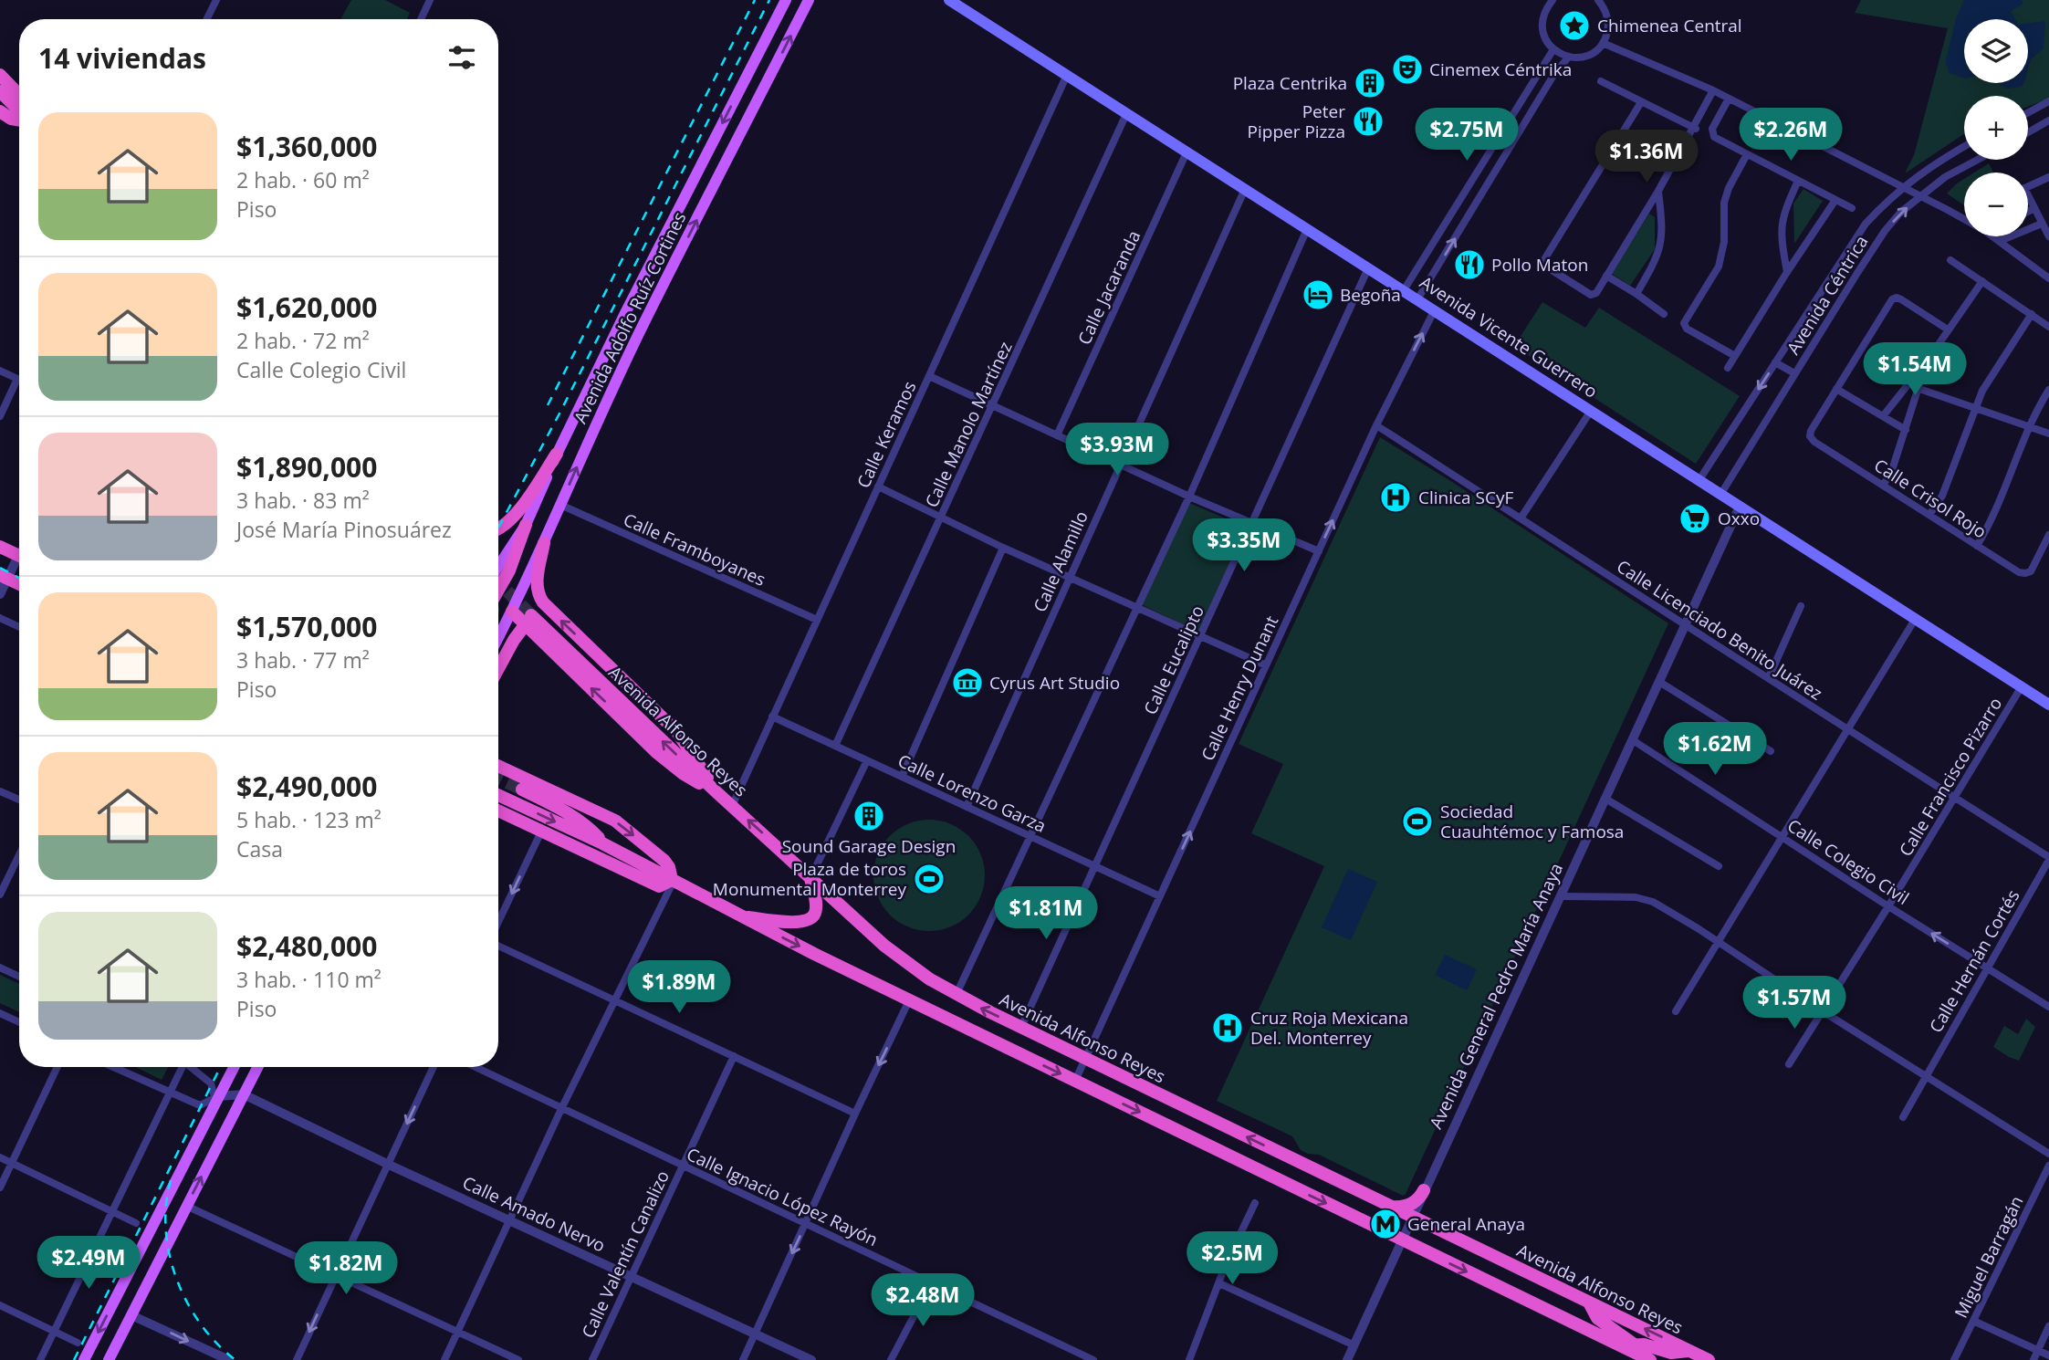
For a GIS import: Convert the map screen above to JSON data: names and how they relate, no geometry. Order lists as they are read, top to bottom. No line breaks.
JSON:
{"streets":{"highway":["Avenida Alfonso Reyes"],"main road":["Avenida Adolfo Ruíz Cortines","Avenida Vicente Guerrero"],"street":["Calle Jacaranda","Avenida Céntrica","Calle Manolo Martínez","Calle Keramos","Calle Crisol Rojo","Calle Framboyanes","Calle Alamillo","Calle Licenciado Benito Juárez","Calle Eucalipto","Calle Henry Dunant","Calle Francisco Pizarro","Calle Lorenzo Garza","Calle Colegio Civil","Calle Hernán Cortés","Avenida General Pedro María Anaya","Calle Ignacio López Rayón","Calle Amado Nervo","Calle Valentín Canalizo","Miguel Barragán"]},"crossings":[["Calle Jacaranda","Avenida Vicente Guerrero"],["Avenida Céntrica","Avenida Vicente Guerrero"],["Avenida Adolfo Ruíz Cortines","Calle Framboyanes"],["Avenida Vicente Guerrero","Calle Manolo Martínez"],["Avenida Vicente Guerrero","Calle Keramos"],["Avenida Vicente Guerrero","Calle Alamillo"],["Avenida Vicente Guerrero","Calle Eucalipto"],["Avenida Vicente Guerrero","Calle Henry Dunant"],["Avenida Vicente Guerrero","Calle Francisco Pizarro"],["Avenida Vicente Guerrero","Avenida General Pedro María Anaya"],["Calle Manolo Martínez","Calle Lorenzo Garza"],["Calle Keramos","Calle Framboyanes"],["Calle Keramos","Avenida Alfonso Reyes"],["Calle Keramos","Calle Lorenzo Garza"],["Calle Alamillo","Calle Lorenzo Garza"],["Calle Licenciado Benito Juárez","Calle Henry Dunant"],["Calle Licenciado Benito Juárez","Calle Francisco Pizarro"],["Calle Licenciado Benito Juárez","Calle Hernán Cortés"],["Calle Licenciado Benito Juárez","Avenida General Pedro María Anaya"],["Calle Eucalipto","Avenida Alfonso Reyes"],["Calle Eucalipto","Calle Lorenzo Garza"],["Calle Henry Dunant","Avenida Alfonso Reyes"],["Calle Henry Dunant","Calle Lorenzo Garza"],["Avenida Alfonso Reyes","Avenida General Pedro María Anaya"],["Calle Francisco Pizarro","Calle Colegio Civil"],["Calle Colegio Civil","Calle Hernán Cortés"],["Calle Colegio Civil","Avenida General Pedro María Anaya"],["Calle Ignacio López Rayón","Calle Valentín Canalizo"],["Calle Amado Nervo","Calle Valentín Canalizo"]],"one_way":["Calle Henry Dunant"],"places":{"place":["Chimenea Central"],"theatre":["Cinemex Céntrika"],"building":["Plaza Centrika","Sound Garage Design"],"restaurant":["Peter Pipper Pizza","Pollo Maton"],"hotel":["Begoña"],"hospital":["Clinica SCyF","Cruz Roja Mexicana Del. Monterrey"],"supermarket":["Oxxo"],"museum":["Cyrus Art Studio"],"sports":["Sociedad Cuauhtémoc y Famosa","Plaza de toros Monumental Monterrey"],"metro station":["General Anaya"]},"page":{"map_buttons":["+","−"],"heading":"14 viviendas","list":[{"name":"$1,360,000","note":"2 hab. · 60 m² · Piso"},{"name":"$1,620,000","note":"2 hab. · 72 m² · Calle Colegio Civil"},{"name":"$1,890,000","note":"3 hab. · 83 m² · José María Pinosuárez"},{"name":"$1,570,000","note":"3 hab. · 77 m² · Piso"},{"name":"$2,490,000","note":"5 hab. · 123 m² · Casa"},{"name":"$2,480,000","note":"3 hab. · 110 m² · Piso"}],"price":["$2.75M","$2.26M","$1.36M","$1.54M","$3.93M","$3.35M","$1.62M","$1.81M","$1.89M","$1.57M","$2.5M","$2.49M","$1.82M","$2.48M"]}}
